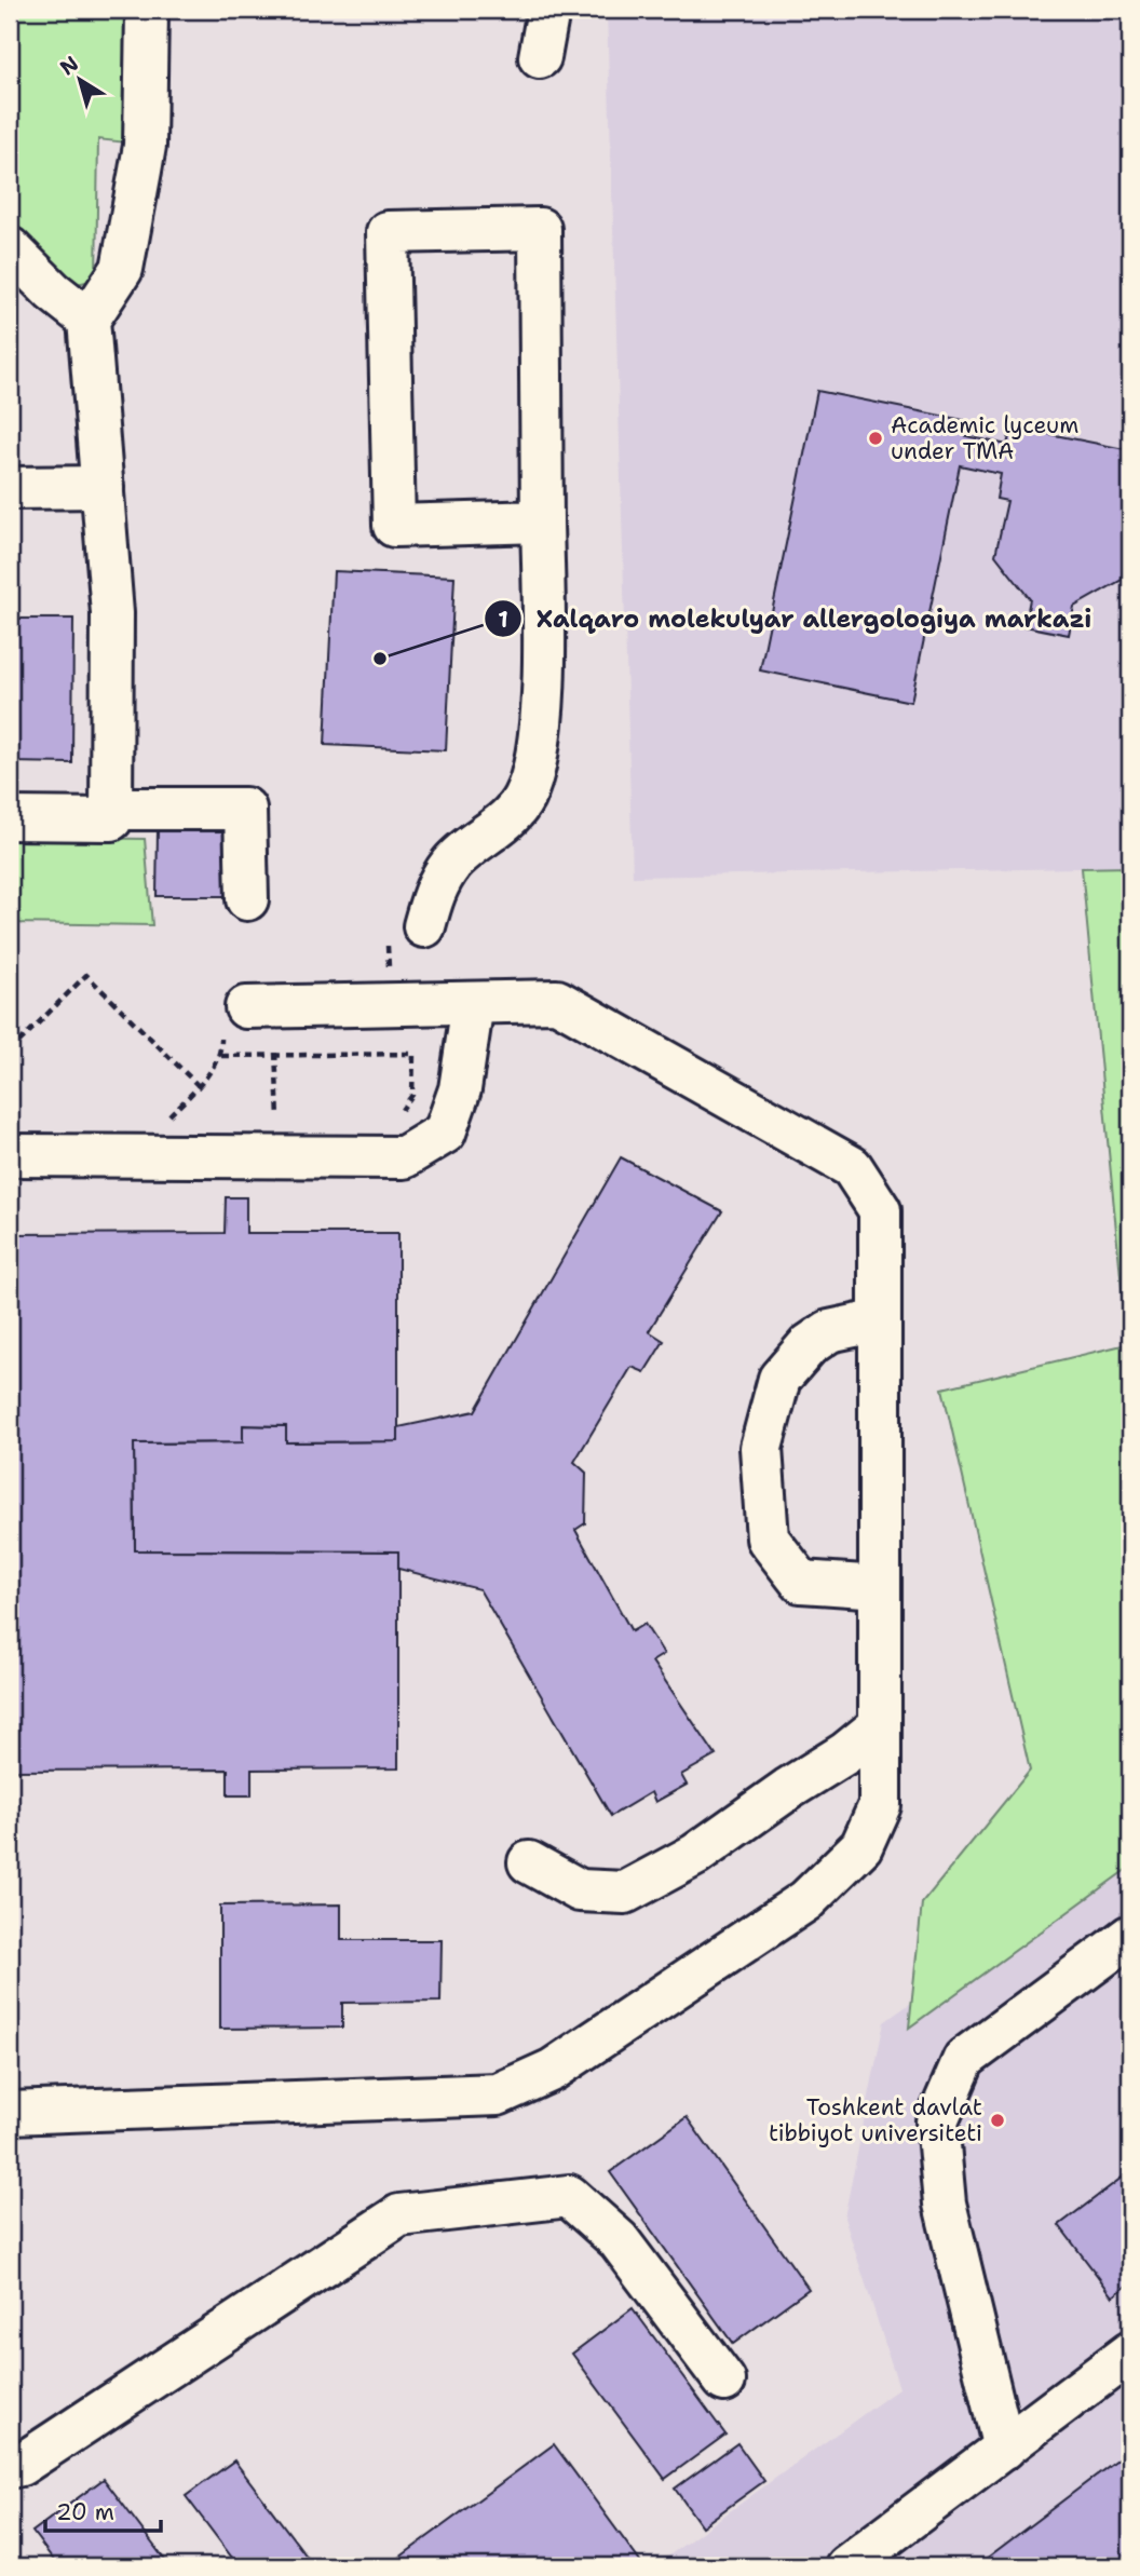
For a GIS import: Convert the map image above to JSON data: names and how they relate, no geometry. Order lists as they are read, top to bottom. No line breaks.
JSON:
{"places":["Academic lyceum under TMA","Xalqaro molekulyar allergologiya markazi","Toshkent davlat tibbiyot universiteti"],"scale_bar":"20 m","north":"top left"}
